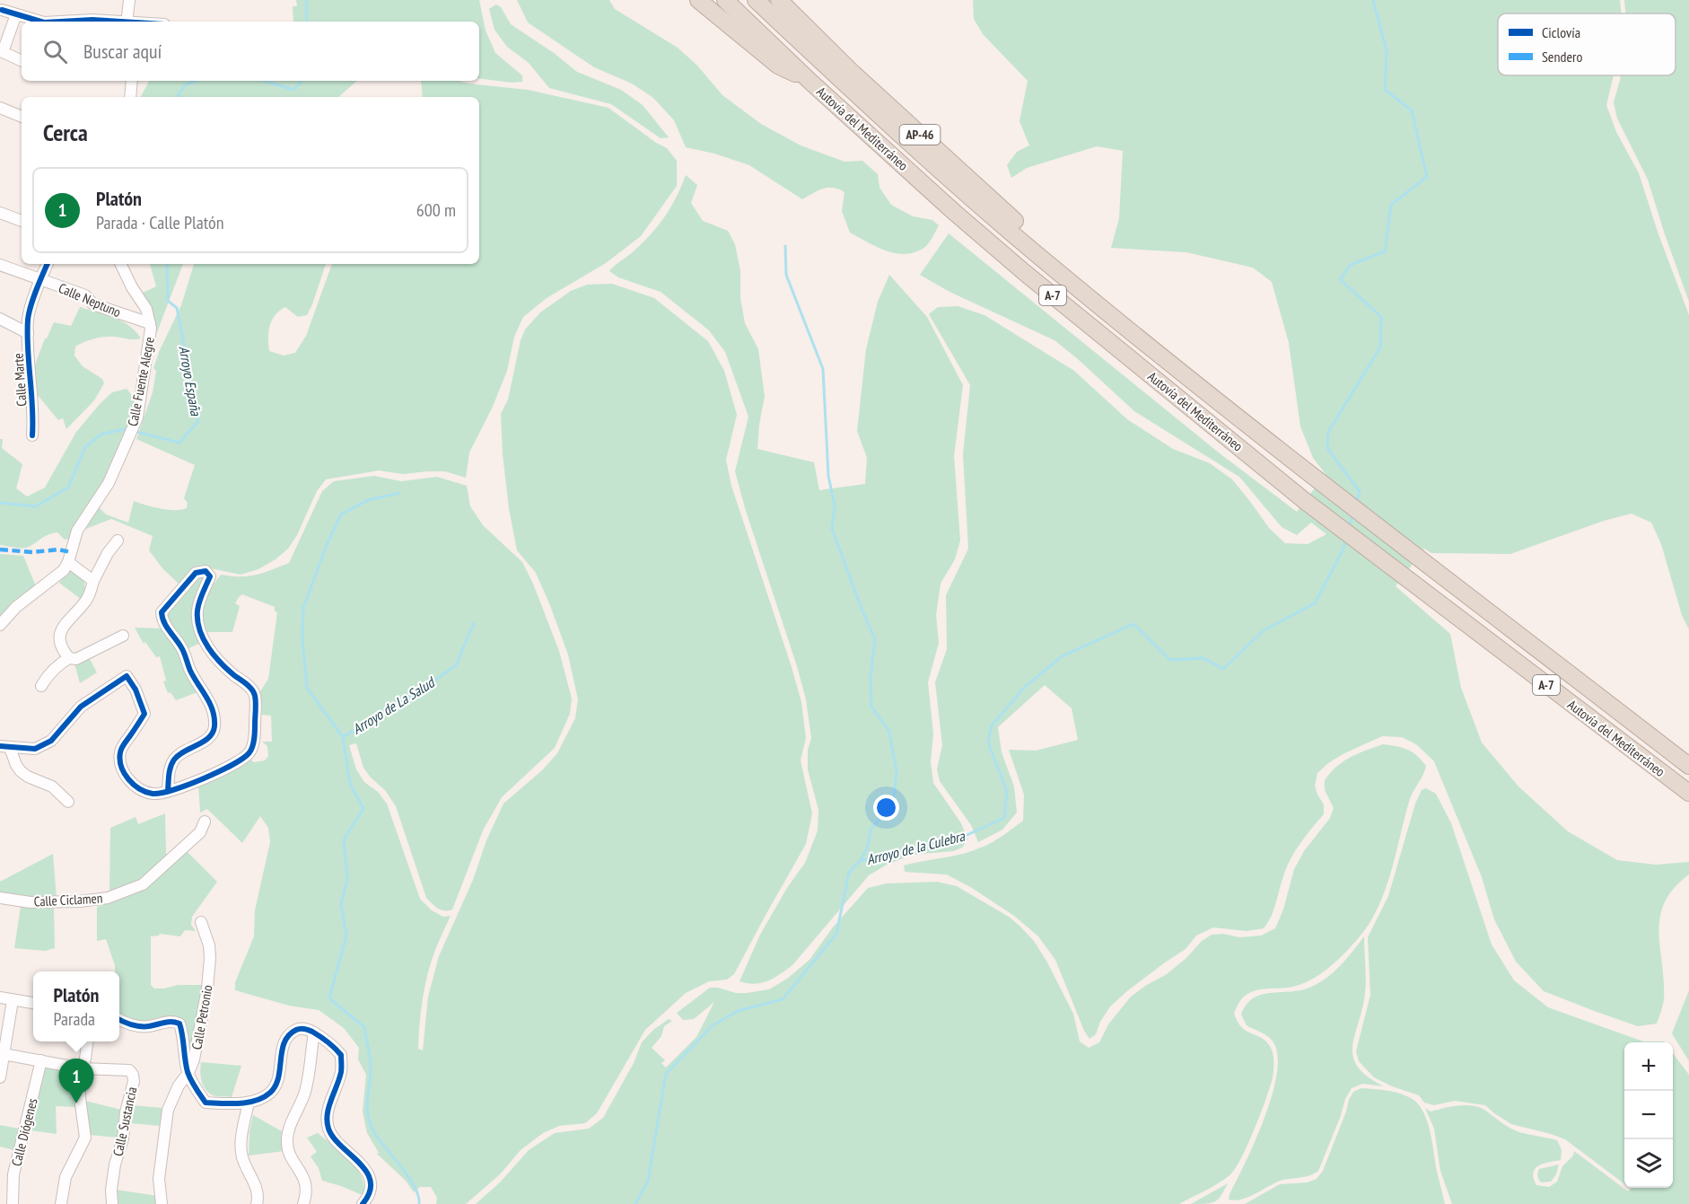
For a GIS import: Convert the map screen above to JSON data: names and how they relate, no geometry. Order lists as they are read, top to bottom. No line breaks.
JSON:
{"streets":{"highway":["Autovía del Mediterráneo","AP-46","A-7"],"street":["Calle Neptuno","Calle Marte","Calle Fuente Alegre","Calle Ciclamen","Calle Petronio","Calle Sustancia","Calle Diógenes"]},"crossings":[["Autovía del Mediterráneo","AP-46"],["Calle Neptuno","Calle Marte"],["Calle Neptuno","Calle Fuente Alegre"],["Calle Sustancia","Calle Diógenes"]],"water":["Arroyo España","Arroyo de La Salud","Arroyo de la Culebra"],"legend":["Ciclovía","Sendero"],"page":{"search":"Buscar aquí","heading":"Cerca","list":[{"mark":"1","name":"Platón","note":"Parada · Calle Platón","value":"600 m"}],"popup":["Platón","Parada"],"map_buttons":["+","−"],"pins":"1"}}
